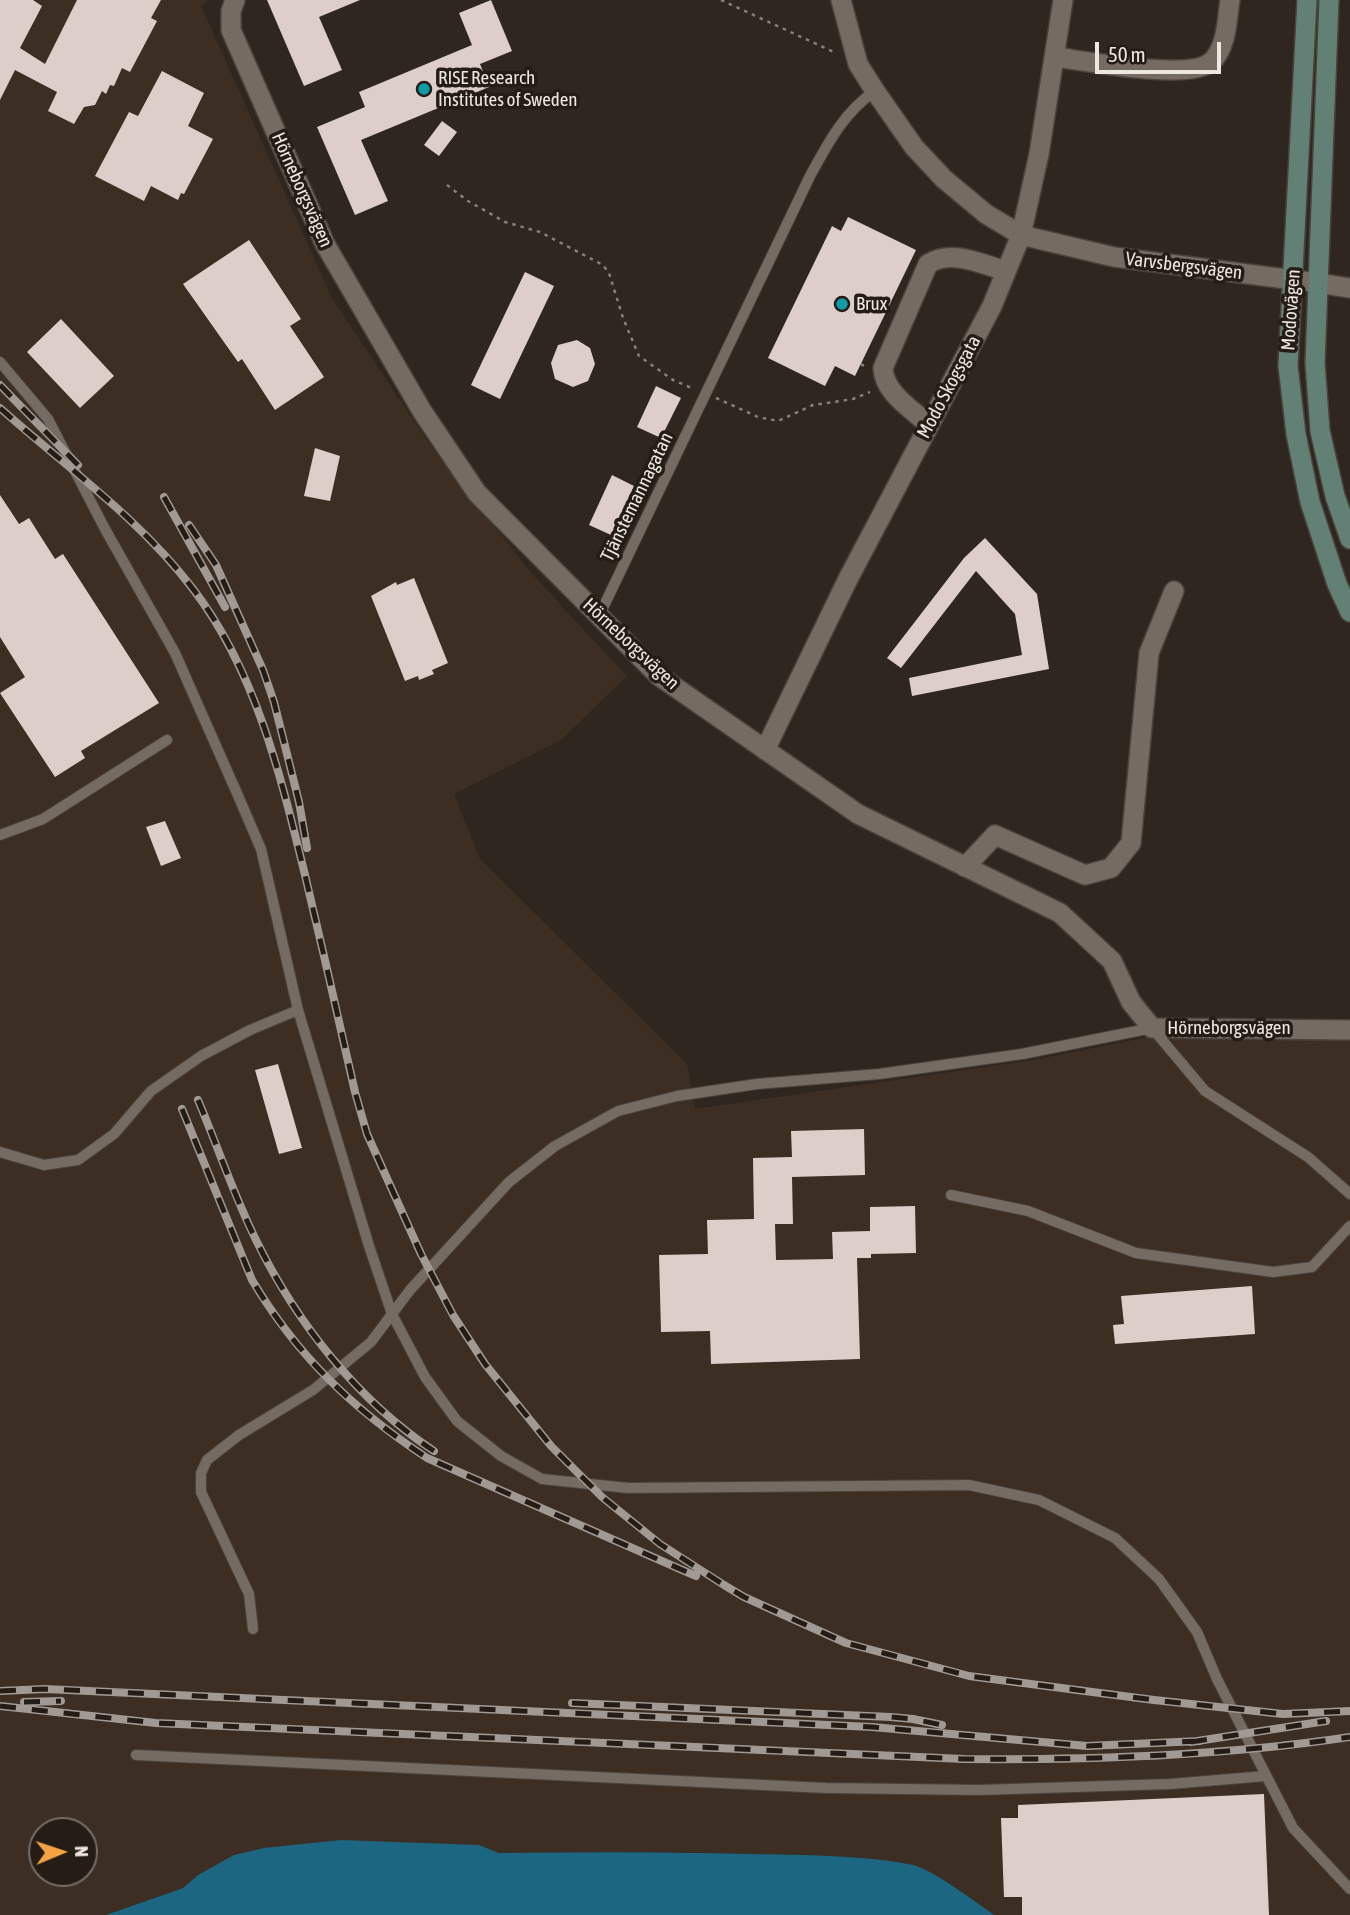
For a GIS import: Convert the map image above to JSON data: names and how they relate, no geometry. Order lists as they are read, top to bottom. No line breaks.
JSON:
{"streets":{"main road":["Modovägen"],"street":["Hörneborgsvägen","Varvsbergsvägen","Modo Skogsgata"],"lane":["Tjänstemannagatan"]},"crossings":[["Hörneborgsvägen","Modo Skogsgata"],["Hörneborgsvägen","Tjänstemannagatan"],["Varvsbergsvägen","Modovägen"],["Varvsbergsvägen","Modo Skogsgata"],["Varvsbergsvägen","Tjänstemannagatan"]],"places":["RISE Research Institutes of Sweden","Brux"],"scale_bar":"50 m","north":"right"}
